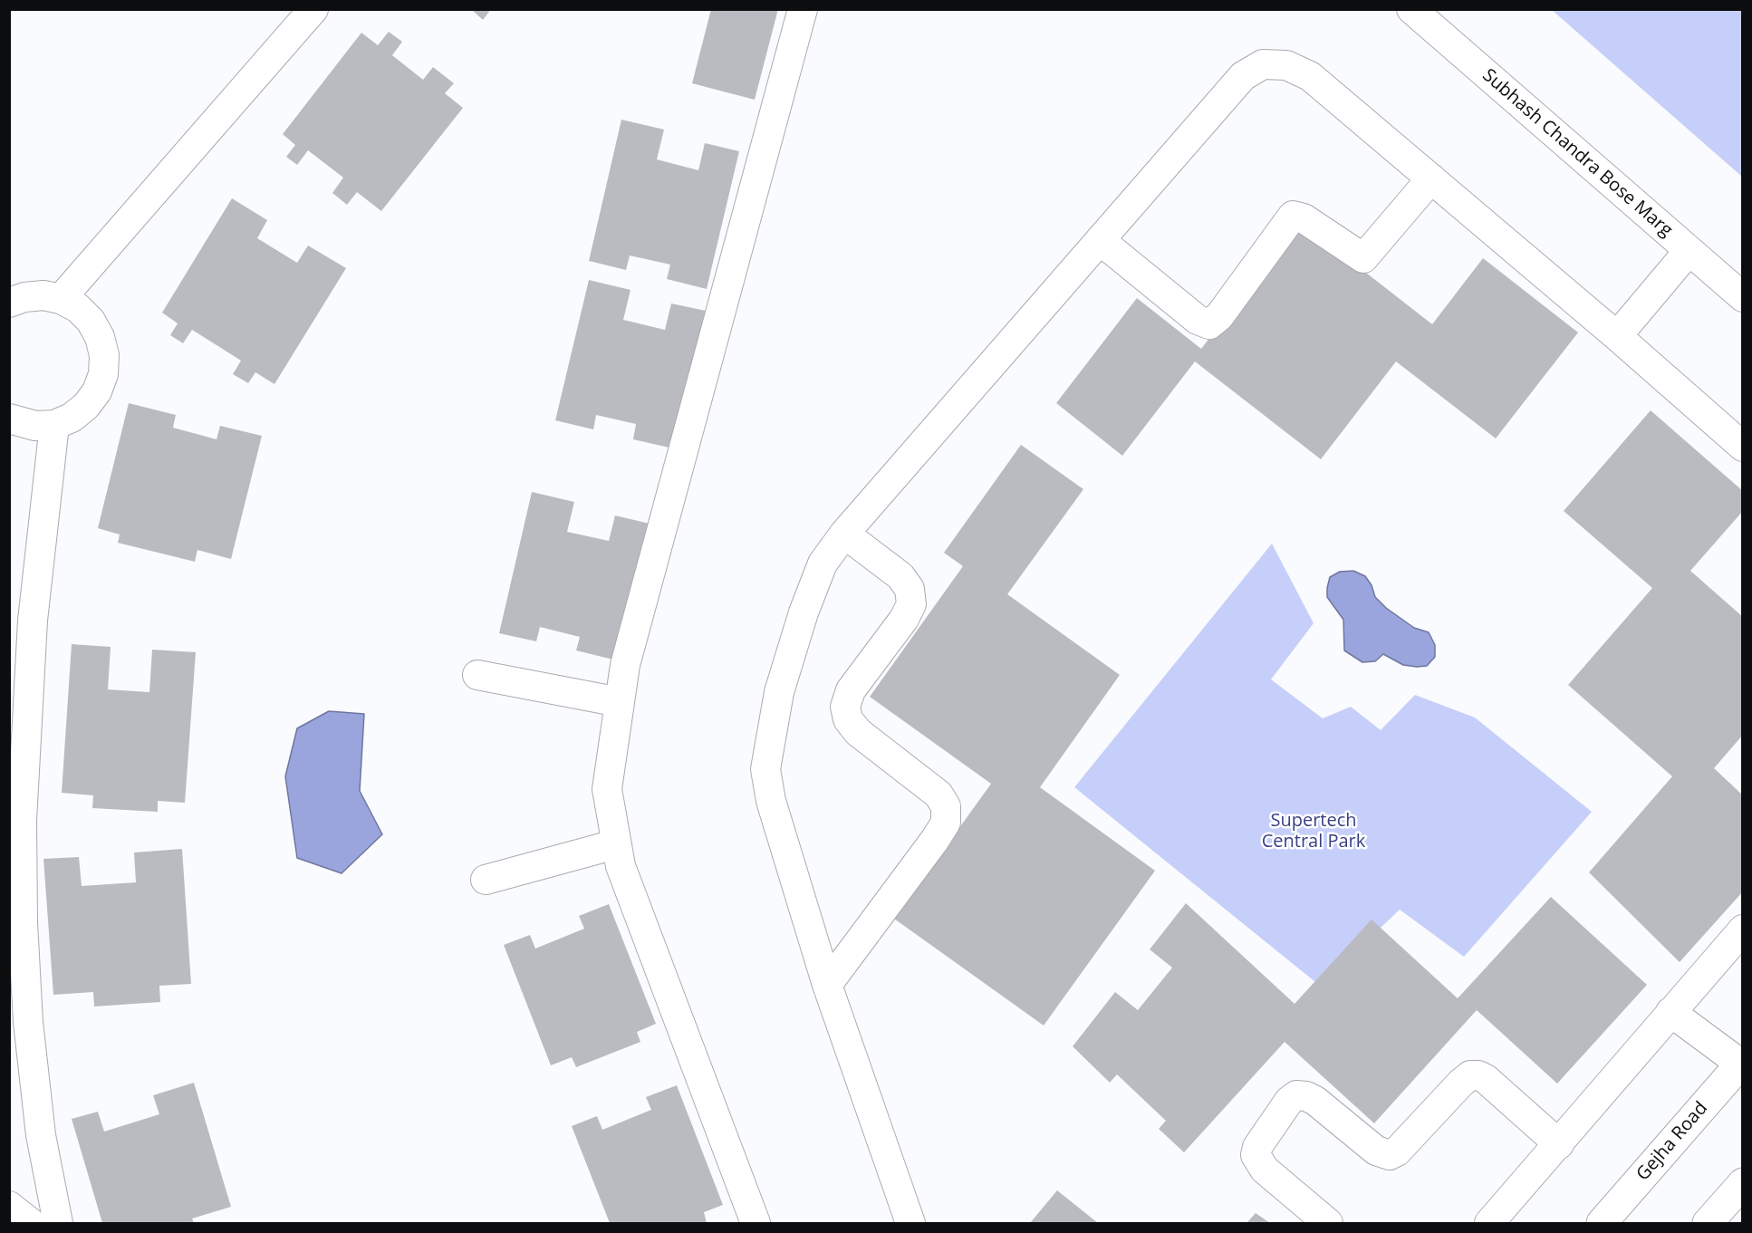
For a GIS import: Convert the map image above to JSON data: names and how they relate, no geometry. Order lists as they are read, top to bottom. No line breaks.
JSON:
{"streets":{"street":["Subhash Chandra Bose Marg","Gejha Road"]},"parks":["Supertech Central Park"]}
